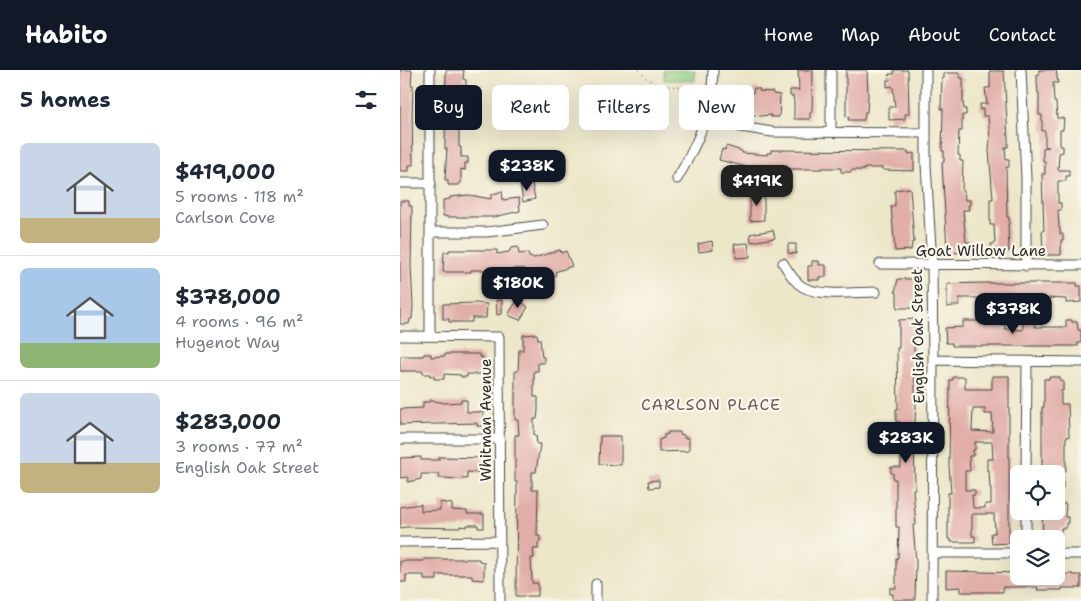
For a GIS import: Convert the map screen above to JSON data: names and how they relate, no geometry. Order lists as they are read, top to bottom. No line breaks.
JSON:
{"streets":{"street":["Goat Willow Lane","English Oak Street","Whitman Avenue"]},"crossings":[["Goat Willow Lane","English Oak Street"]],"districts":["CARLSON PLACE"],"page":{"header":"Habito","nav":["Home","Map","About","Contact"],"heading":"5 homes","chip":["Buy","Rent","Filters","New"],"list":[{"name":"$419,000","note":"5 rooms · 118 m² · Carlson Cove"},{"name":"$378,000","note":"4 rooms · 96 m² · Hugenot Way"},{"name":"$283,000","note":"3 rooms · 77 m² · English Oak Street"}],"price":["$238K","$419K","$180K","$378K","$283K"]}}
